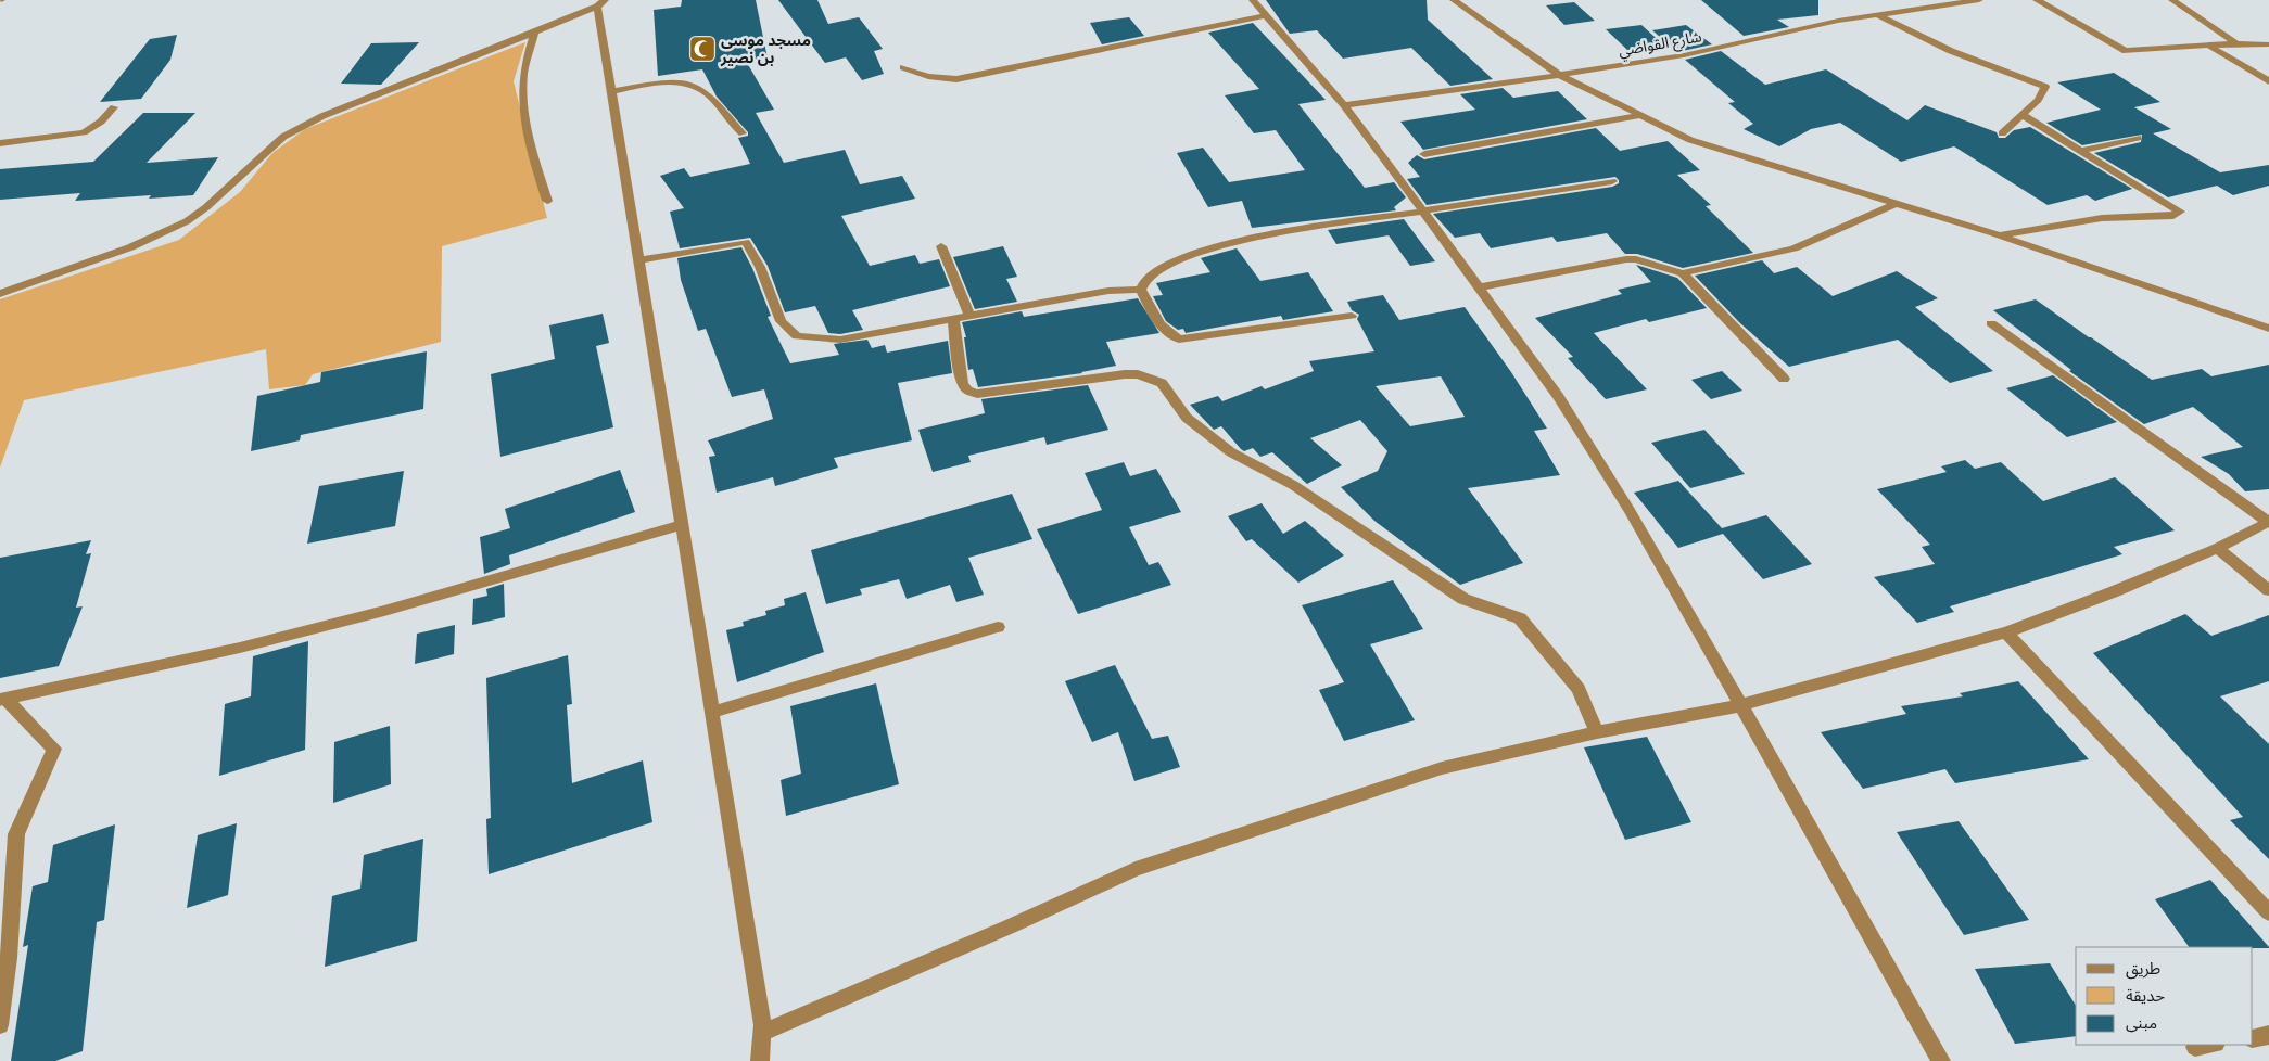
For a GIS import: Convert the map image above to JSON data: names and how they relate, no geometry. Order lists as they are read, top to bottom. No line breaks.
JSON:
{"streets":{"street":["شارع القواضي"]},"places":{"mosque":["مسجد موسى بن نصير"]},"legend":["طريق","حديقة","مبنى"]}
